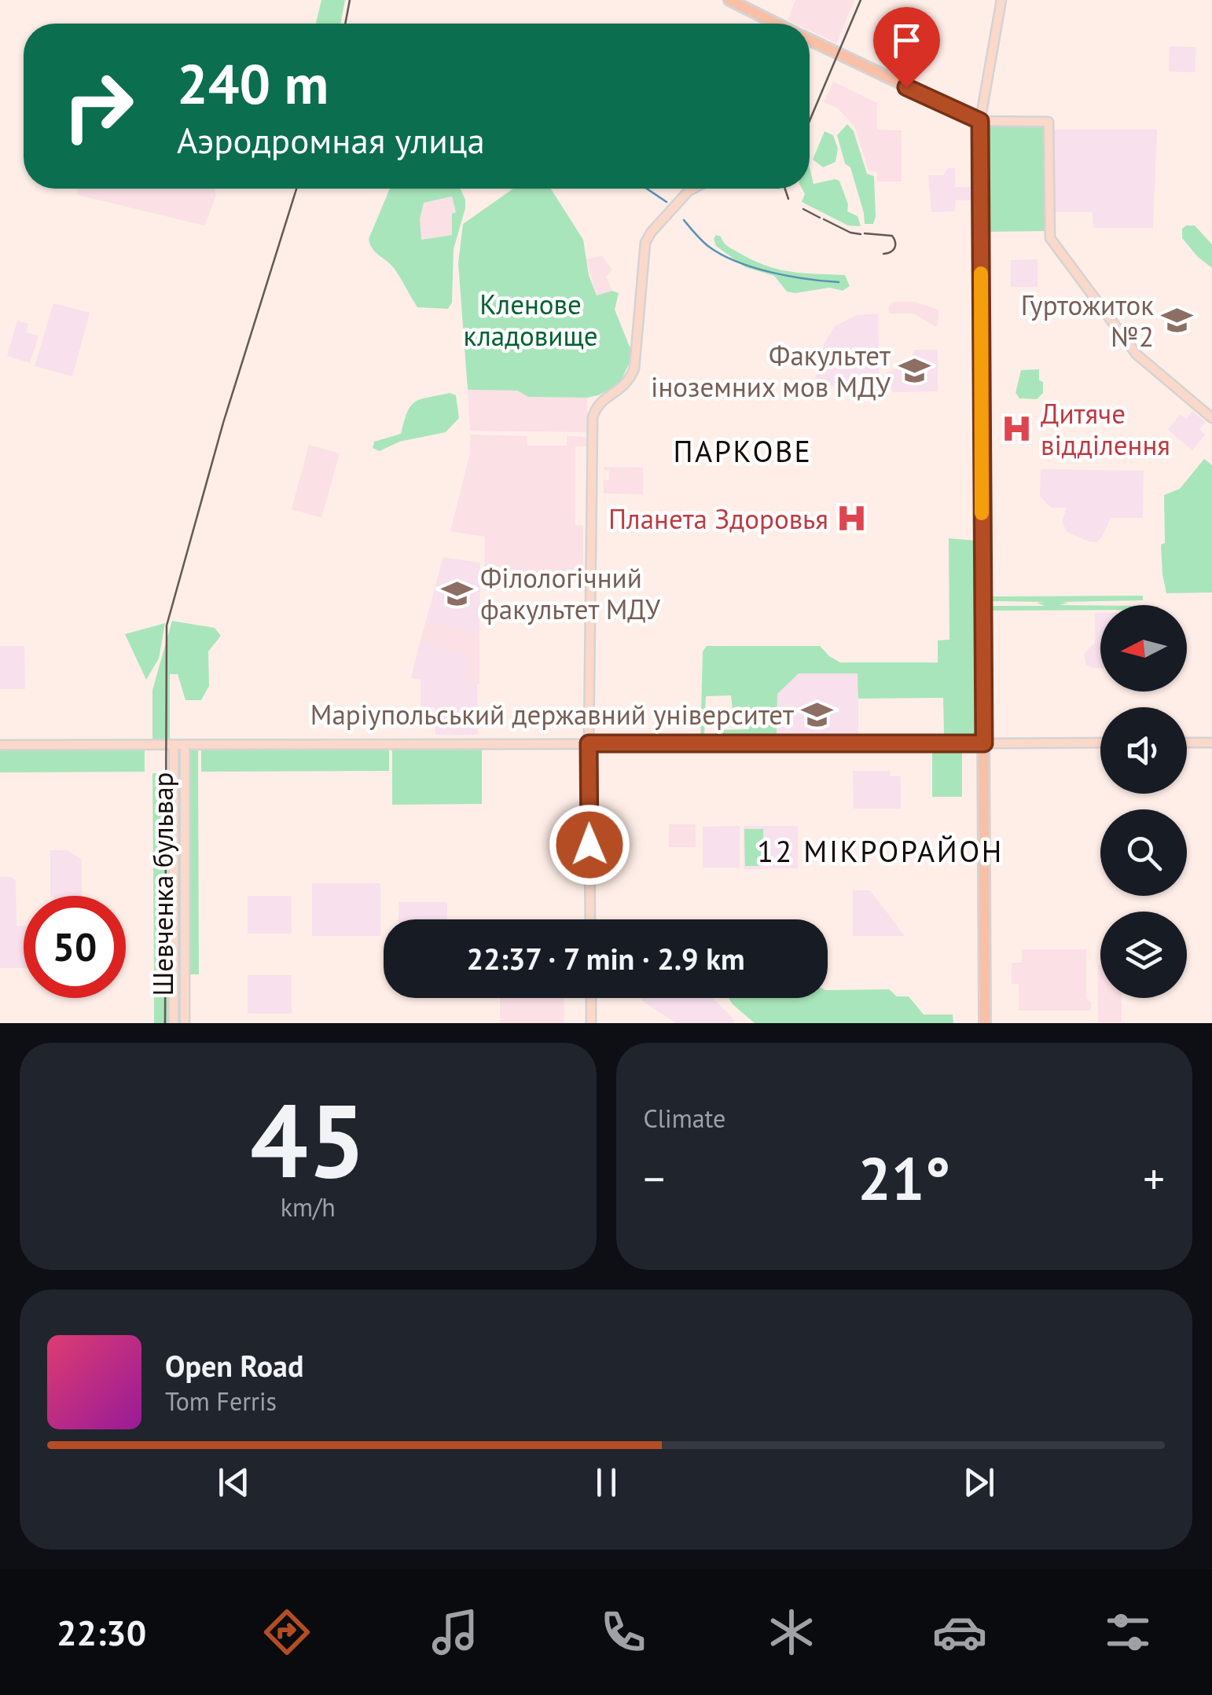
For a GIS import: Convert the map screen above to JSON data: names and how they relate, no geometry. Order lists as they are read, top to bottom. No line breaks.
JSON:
{"streets":{"main road":["Шевченка бульвар"]},"districts":["ПАРКОВЕ","12 МІКРОРАЙОН"],"parks":["Кленове кладовище"],"places":{"school or university":["Гуртожиток №2","Факультет іноземних мов МДУ","Філологічний факультет МДУ","Маріупольський державний університет"],"hospital":["Дитяче відділення","Планета Здоровья"]},"north":"left","page":{"turn":["240 m","Аэродромная улица"],"limit":"50","trip":"22:37 · 7 min · 2.9 km","tile":[["45","km/h"],"Climate"],"heat":["−","21°","+"],"song":["Open Road","Tom Ferris"],"tabs":"22:30"}}
